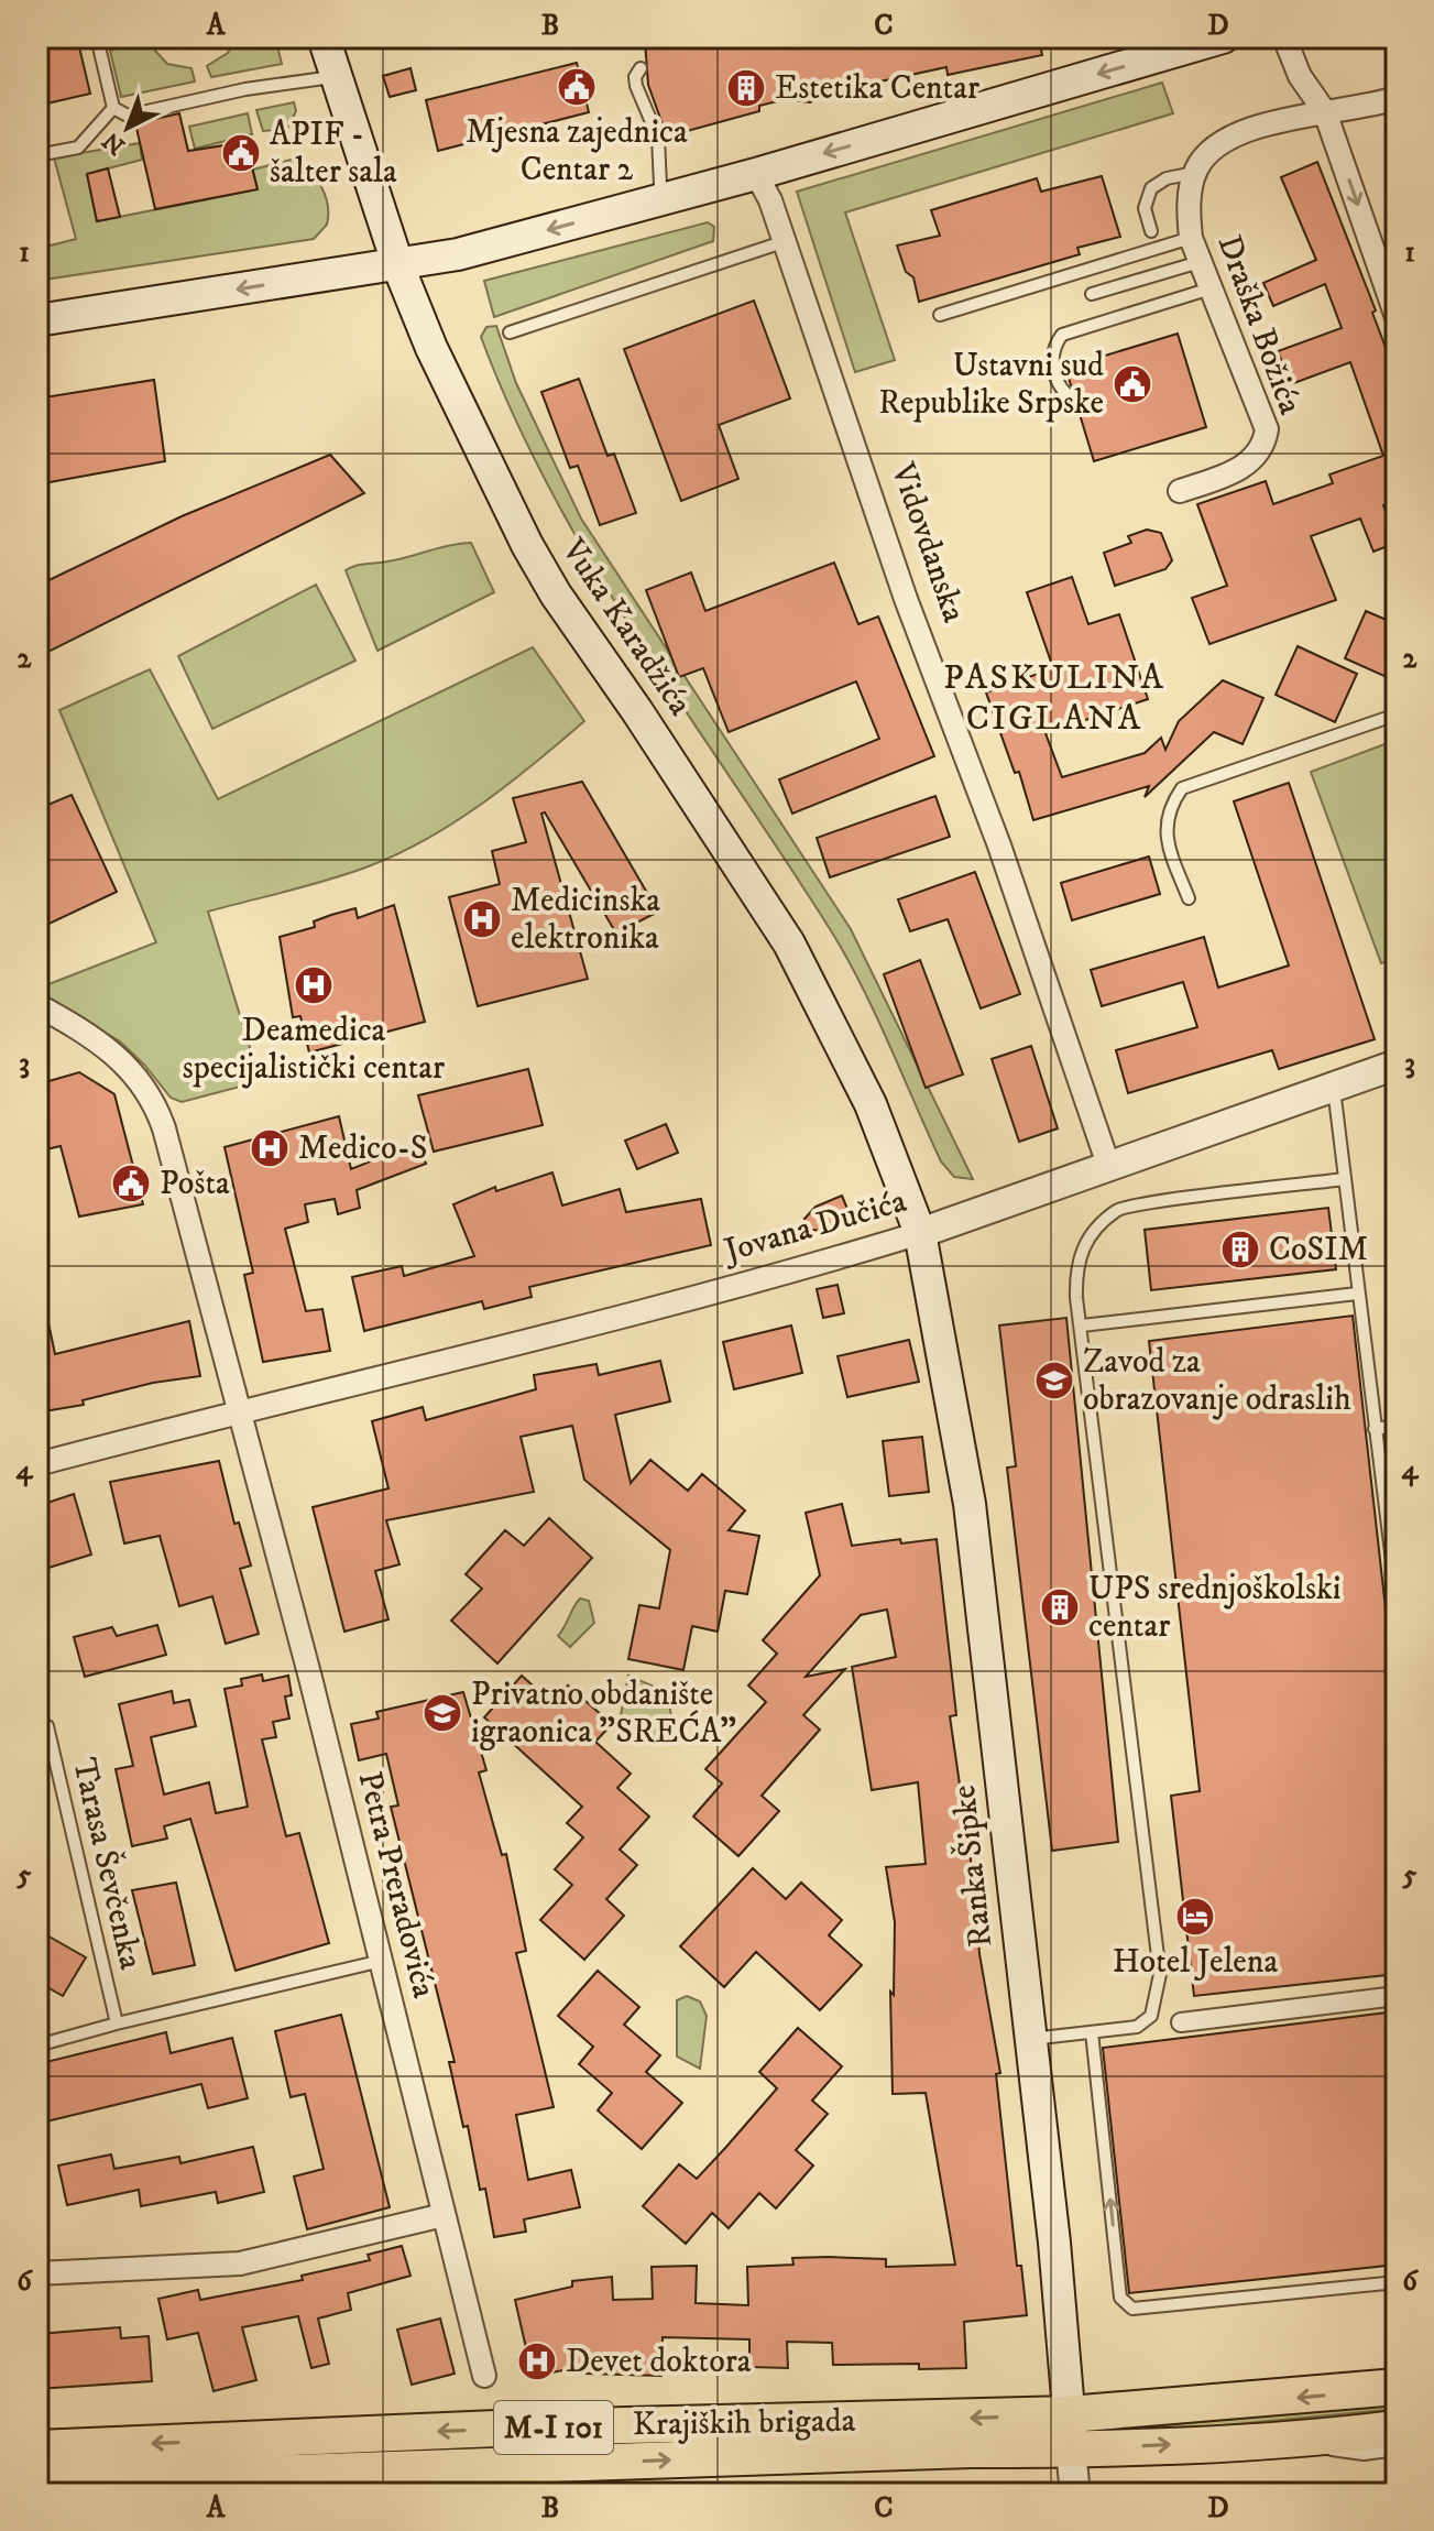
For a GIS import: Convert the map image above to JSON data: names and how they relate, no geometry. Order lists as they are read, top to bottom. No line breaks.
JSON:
{"streets":{"main road":["Vuka Karadžića","Ranka Šipke","Krajiških brigada","M-I 101"],"street":["Draška Božića","Vidovdanska","Jovana Dučića","Petra Preradovića"],"lane":["Tarasa Ševčenka"]},"crossings":[["Vidovdanska","Jovana Dučića"],["Vuka Karadžića","Jovana Dučića"],["Vuka Karadžića","Ranka Šipke"],["Jovana Dučića","Ranka Šipke"],["Jovana Dučića","Petra Preradovića"],["Tarasa Ševčenka","Petra Preradovića"],["Ranka Šipke","Krajiških brigada"]],"districts":["PASKULINA CIGLANA"],"places":{"public building":["Mjesna zajednica Centar 2","APIF - šalter sala","Ustavni sud Republike Srpske","Pošta"],"building":["Estetika Centar","CoSIM","UPS srednjoškolski centar"],"hospital":["Medicinska elektronika","Deamedica specijalistički centar","Medico-S","Devet doktora"],"school or university":["Zavod za obrazovanje odraslih","Privatno obdanište igraonica \"SREĆA\""],"hotel":["Hotel Jelena"]},"north":"bottom left","grid":{"columns":["A","B","C","D"],"rows":["1","2","3","4","5","6"]}}
